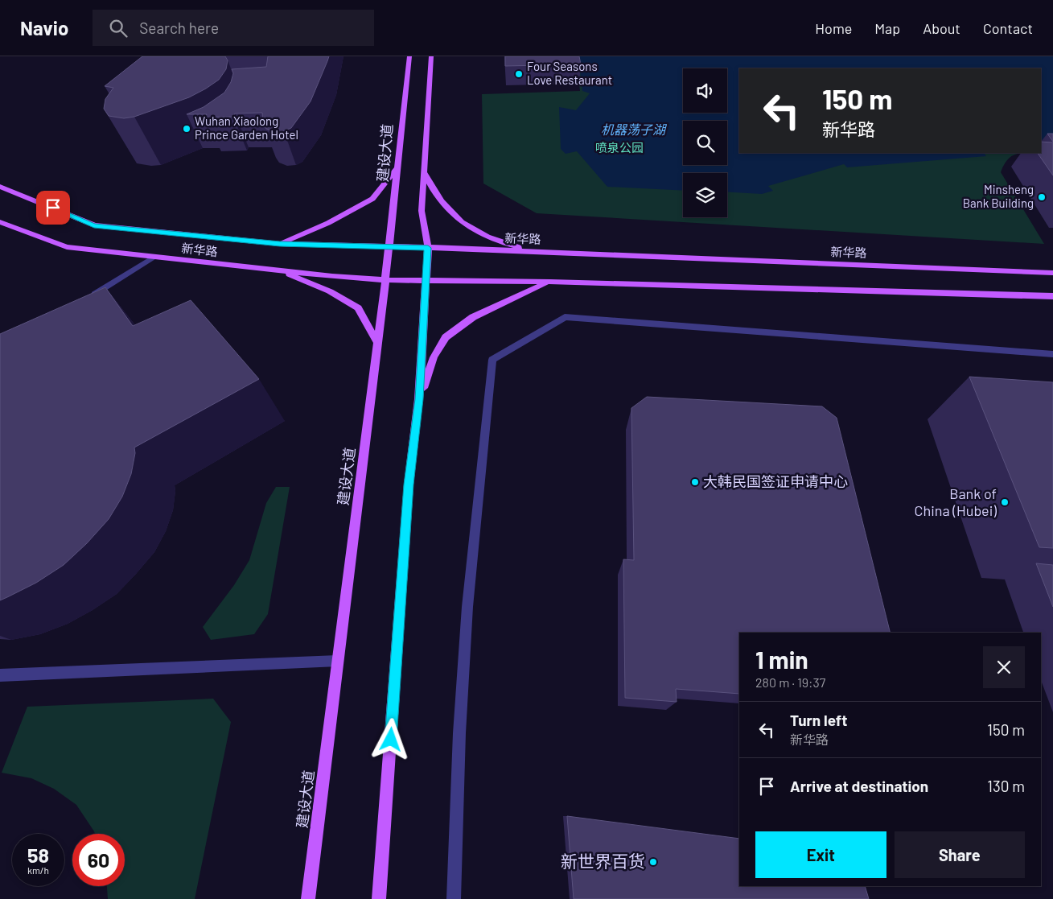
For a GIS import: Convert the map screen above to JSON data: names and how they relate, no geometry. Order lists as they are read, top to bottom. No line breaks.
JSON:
{"streets":{"main road":["建设大道","新华路"]},"crossings":[["建设大道","新华路"]],"water":["机器荡子湖"],"parks":["喷泉公园"],"places":["Four Seasons Love Restaurant","Wuhan Xiaolong Prince Garden Hotel","Minsheng Bank Building","大韩民国签证申请中心","Bank of China (Hubei)","新世界百货"],"page":{"header":"Navio","search":"Search here","nav":["Home","Map","About","Contact"],"turn":["150 m","新华路"],"heading":["1 min","280 m · 19:37"],"list":[{"name":"Turn left","note":"新华路","value":"150 m"},{"name":"Arrive at destination","value":"130 m"}],"buttons":["Exit","Share"],"speed":"58 km/h","limit":"60"}}
